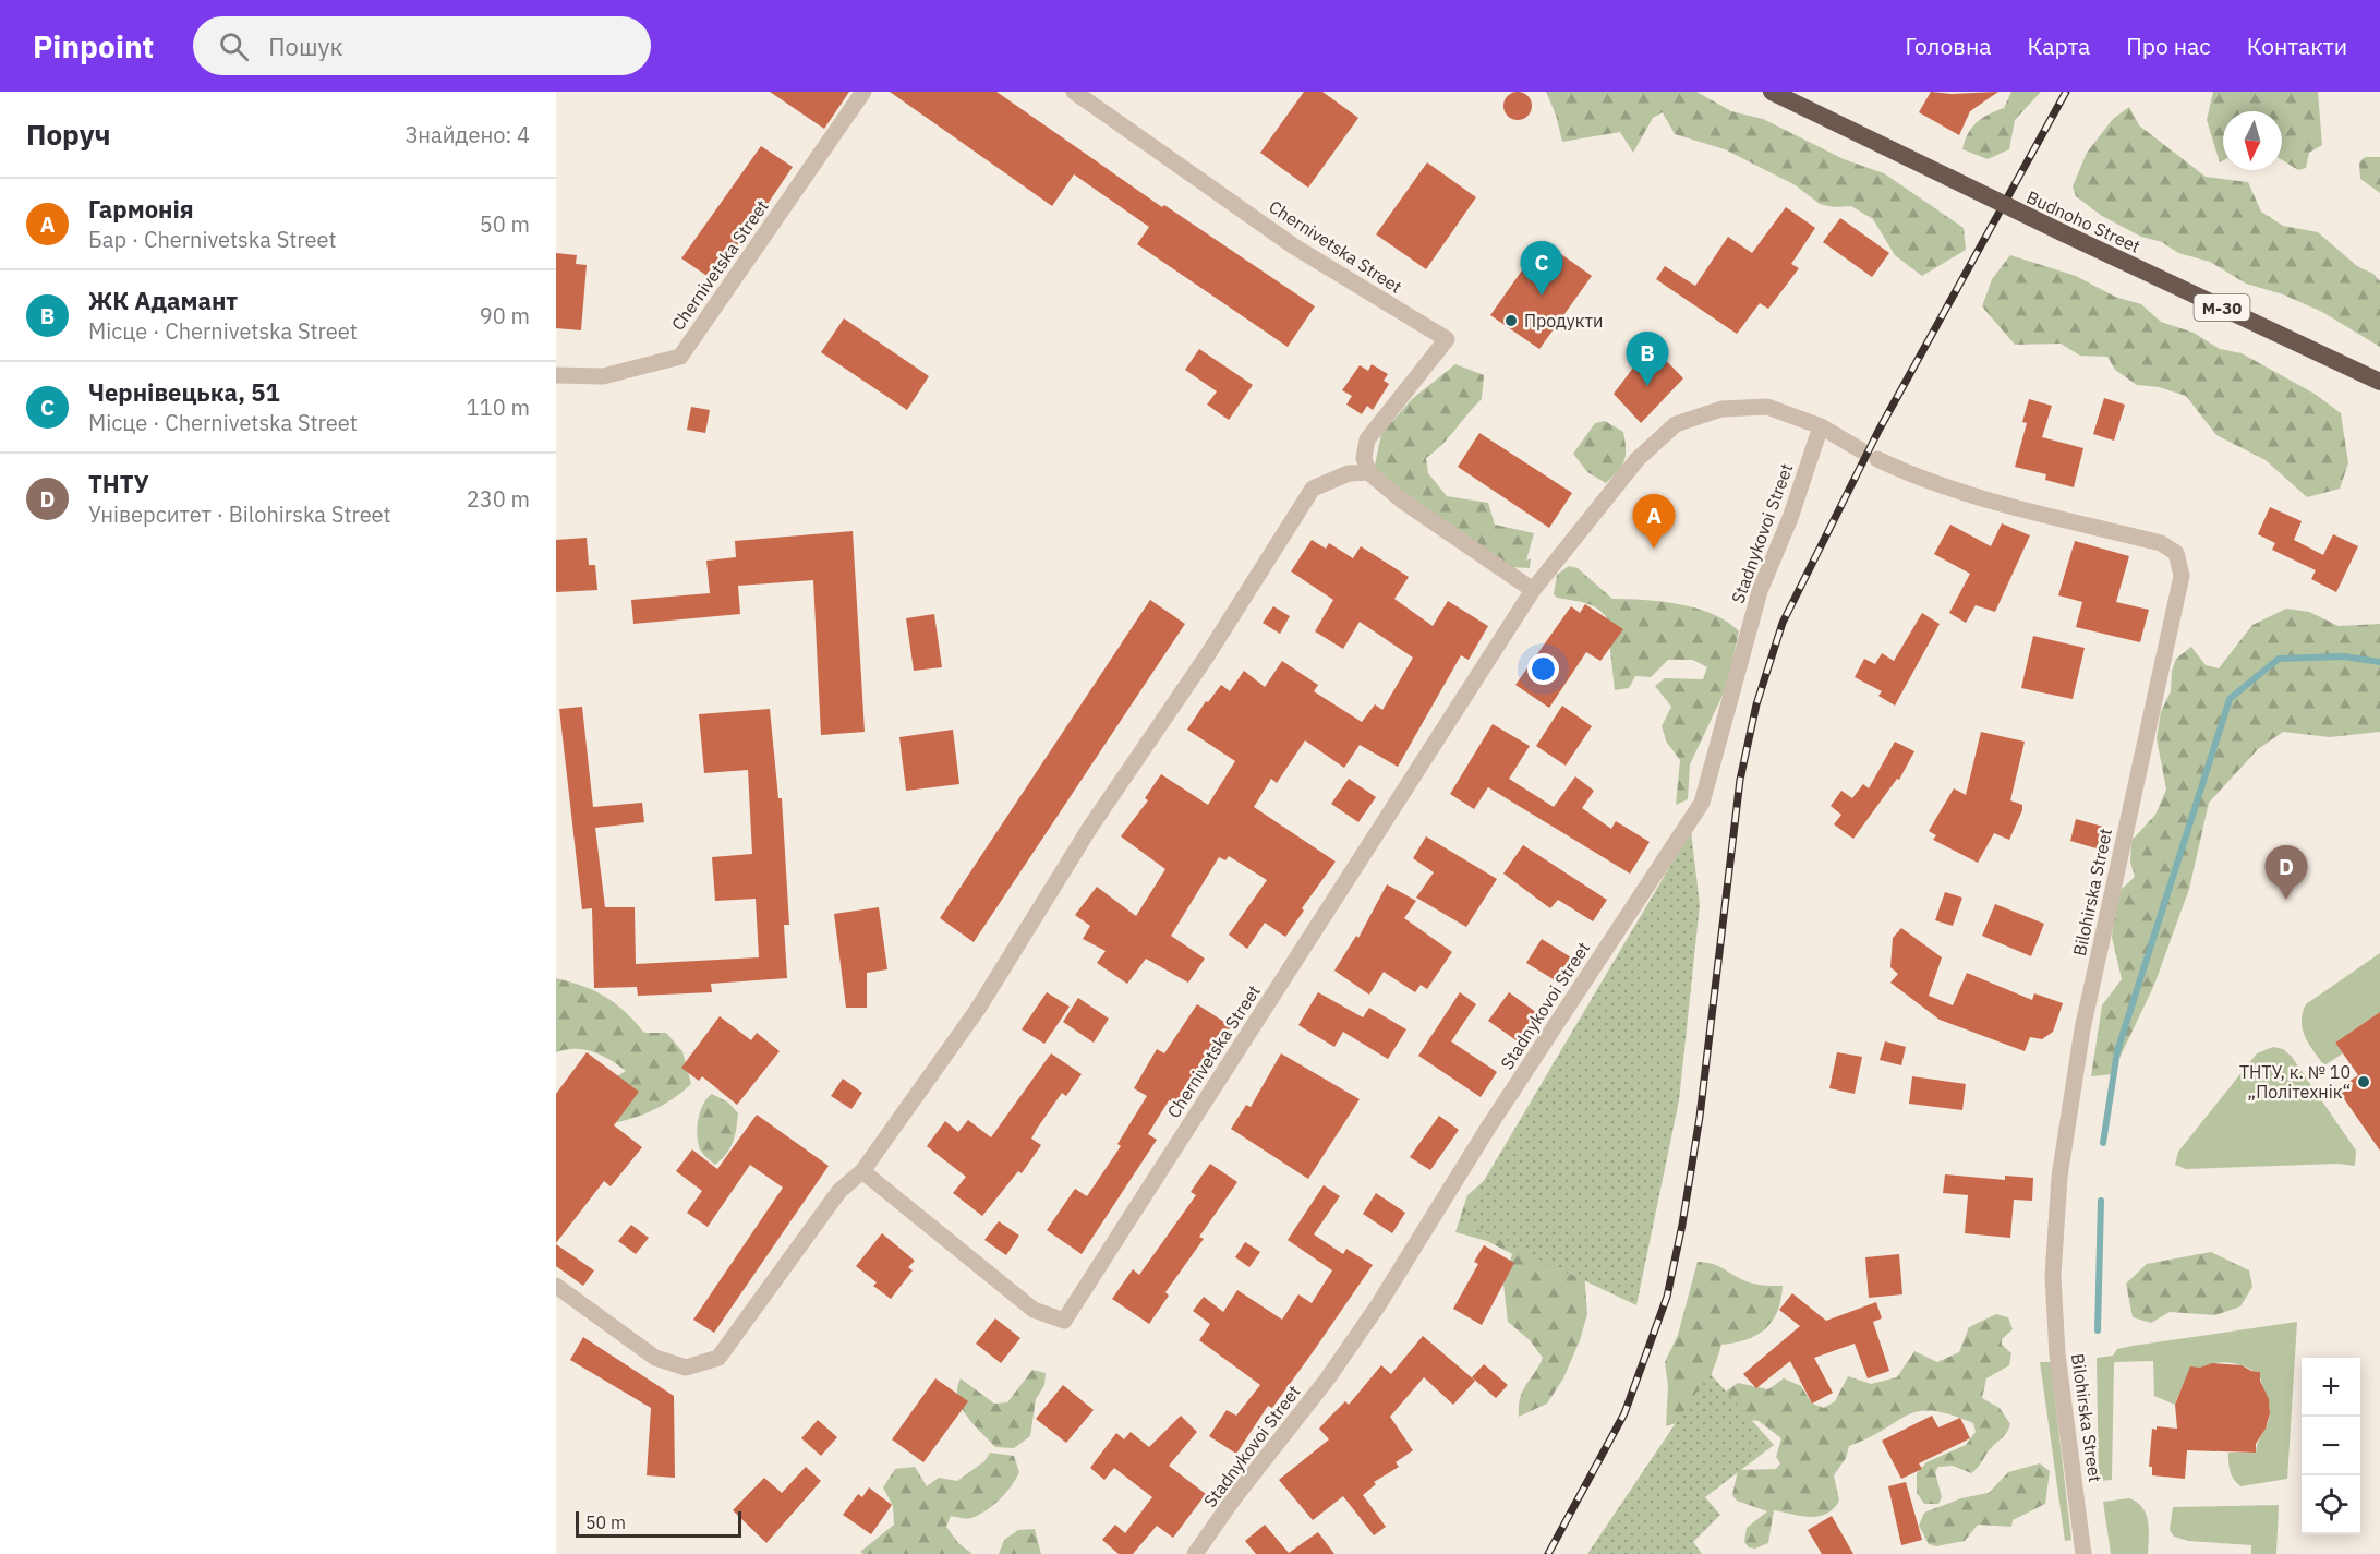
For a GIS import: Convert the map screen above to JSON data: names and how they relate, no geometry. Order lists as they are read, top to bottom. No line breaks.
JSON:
{"streets":{"highway":["Budnoho Street","М-30"],"street":["Chernivetska Street","Stadnykovoi Street","Bilohirska Street"]},"crossings":[["Chernivetska Street","Stadnykovoi Street"]],"places":["Продукти","ТНТУ, к. № 10 „Політехнік“"],"scale_bar":"50 m","north":"bottom","page":{"header":"Pinpoint","search":"Пошук","nav":["Головна","Карта","Про нас","Контакти"],"heading":["Поруч","Знайдено: 4"],"list":[{"mark":"A","name":"Гармонія","note":"Бар · Chernivetska Street","value":"50 m"},{"mark":"B","name":"ЖК Адамант","note":"Місце · Chernivetska Street","value":"90 m"},{"mark":"C","name":"Чернівецька, 51","note":"Місце · Chernivetska Street","value":"110 m"},{"mark":"D","name":"ТНТУ","note":"Університет · Bilohirska Street","value":"230 m"}],"pins":["C","B","A","D"],"map_buttons":["+","−"],"scale":"50 m"}}
